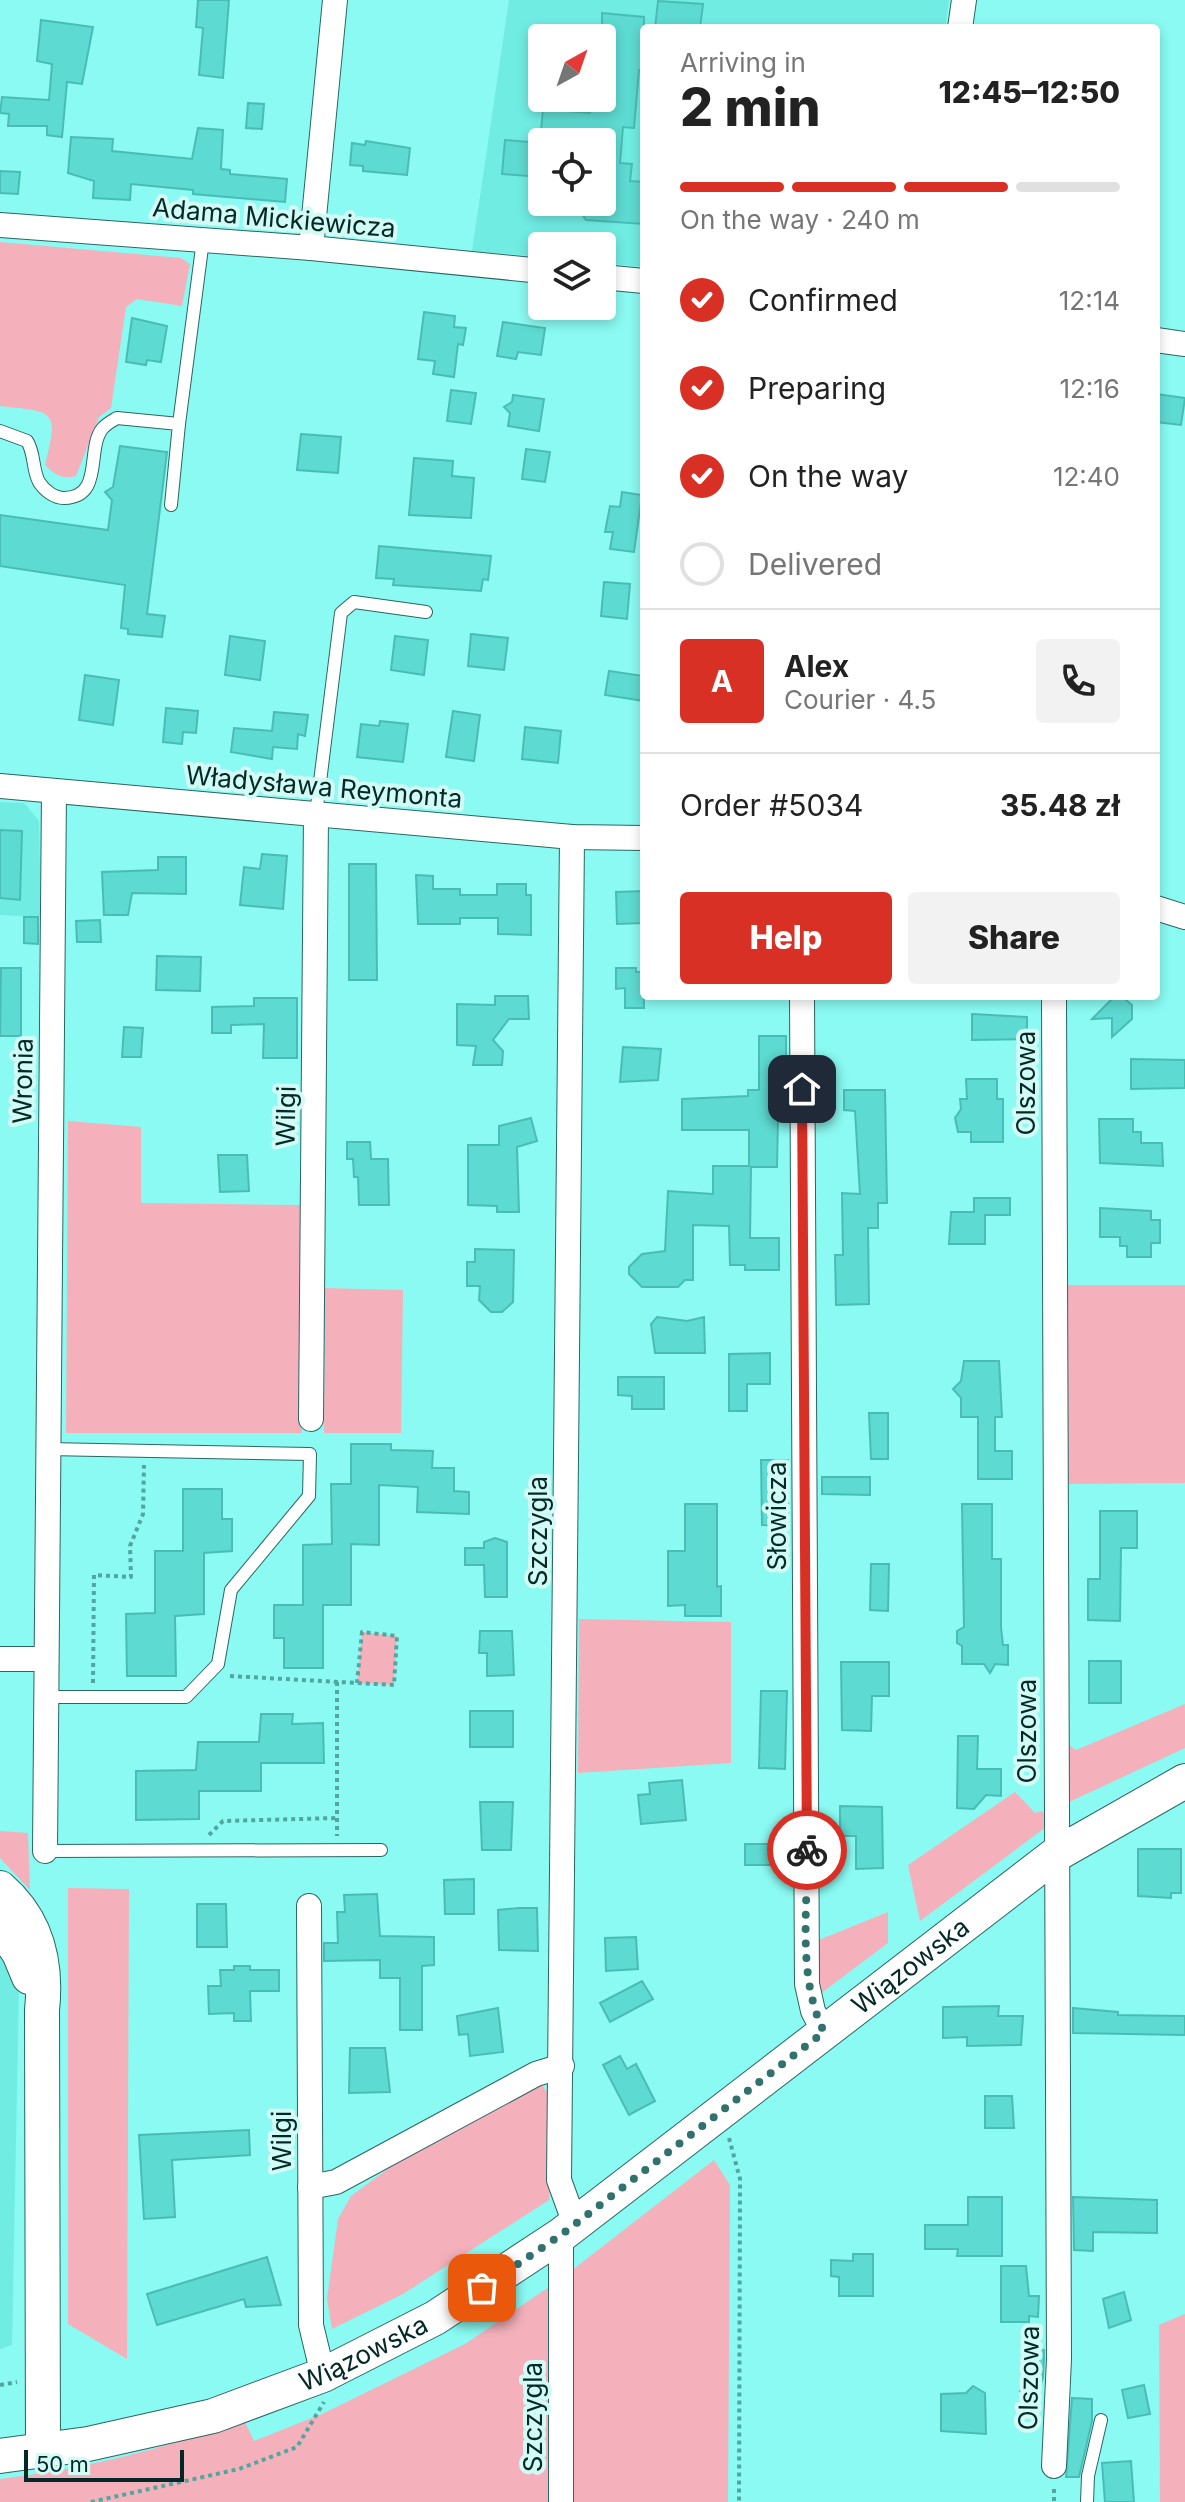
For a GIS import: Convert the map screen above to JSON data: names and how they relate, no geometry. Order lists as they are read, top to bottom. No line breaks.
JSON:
{"streets":{"main road":["Wiązowska"],"street":["Adama Mickiewicza","Władysława Reymonta","Wronia","Olszowa","Wilgi","Słowicza","Szczygla"]},"crossings":[["Władysława Reymonta","Wronia"],["Władysława Reymonta","Wilgi"],["Władysława Reymonta","Szczygla"],["Olszowa","Wiązowska"],["Wilgi","Wiązowska"],["Słowicza","Wiązowska"],["Szczygla","Wiązowska"]],"scale_bar":"50 m","north":"top right","page":{"heading":["2 min","Arriving in","12:45–12:50"],"panel":["Alex","Courier · 4.5","Order #5034","35.48 zł"],"bar":"On the way · 240 m","list":[["Confirmed","12:14"],["Preparing","12:16"],["On the way","12:40"],"Delivered"],"round":"A","buttons":["Help","Share"],"scale":"50 m"}}
